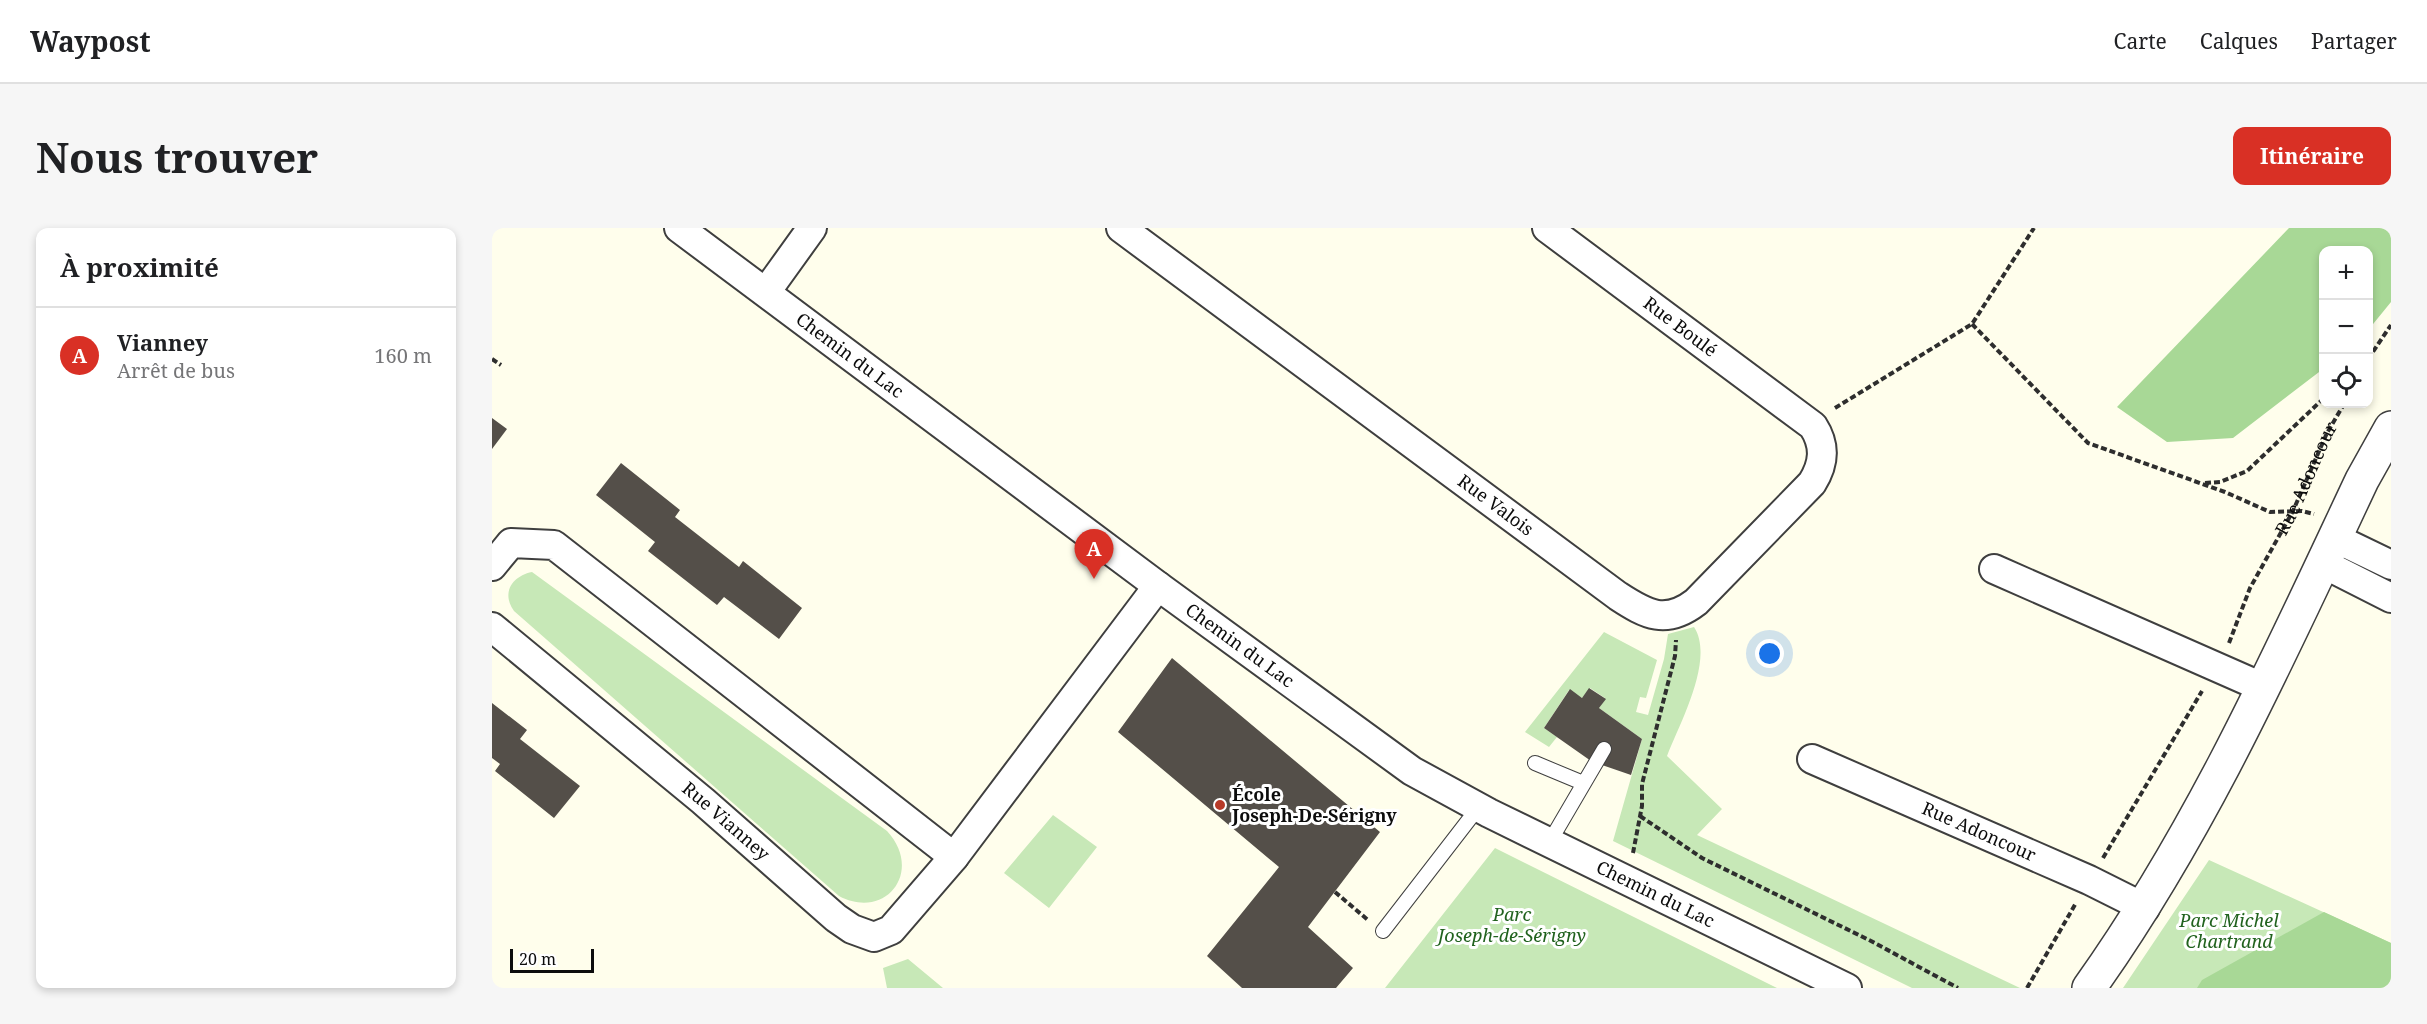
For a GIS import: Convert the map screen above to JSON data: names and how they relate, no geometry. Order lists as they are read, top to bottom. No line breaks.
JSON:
{"streets":{"street":["Rue Boulé","Chemin du Lac","Rue Adoncour","Rue Valois","Rue Vianney"]},"crossings":[["Rue Boulé","Rue Valois"],["Chemin du Lac","Rue Vianney"]],"parks":["Parc Joseph-de-Sérigny","Parc Michel Chartrand"],"places":["École Joseph-De-Sérigny"],"scale_bar":"20 m","page":{"header":"Waypost","nav":["Carte","Calques","Partager"],"buttons":"Itinéraire","title":"Nous trouver","heading":"À proximité","map_buttons":["+","−"],"list":[{"mark":"A","name":"Vianney","note":"Arrêt de bus","value":"160 m"}],"pins":"A","scale":"20 m"}}
